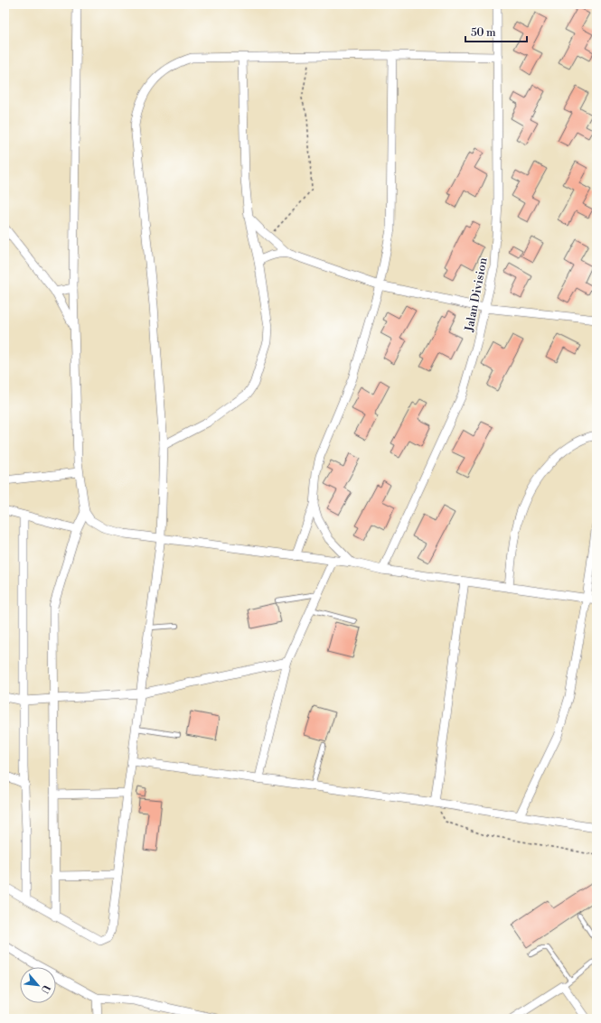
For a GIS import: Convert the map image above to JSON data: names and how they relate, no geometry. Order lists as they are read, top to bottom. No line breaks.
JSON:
{"streets":{"street":["Jalan Division"]},"scale_bar":"50 m","north":"bottom right"}
